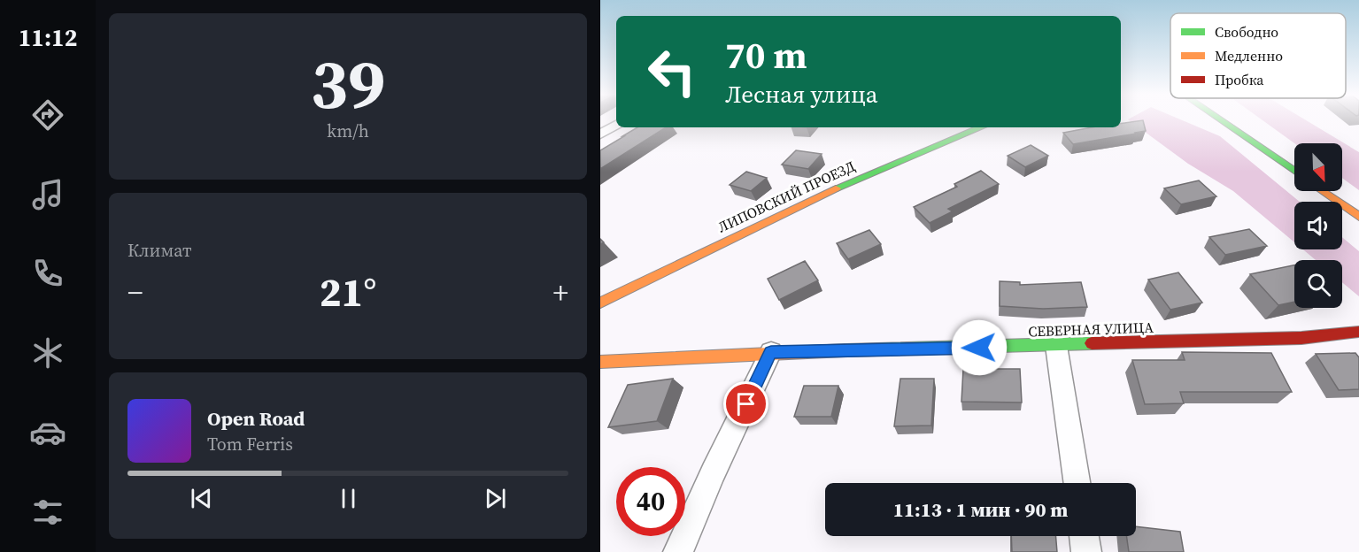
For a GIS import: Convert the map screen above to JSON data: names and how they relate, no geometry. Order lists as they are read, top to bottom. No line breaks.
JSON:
{"streets":{"street":["ЛИПОВСКИЙ ПРОЕЗД","СЕВЕРНАЯ УЛИЦА"]},"legend":["Свободно","Медленно","Пробка"],"north":"bottom right","page":{"tabs":"11:12","tile":[["39","km/h"],"Климат"],"turn":["70 m","Лесная улица"],"heat":["−","21°","+"],"song":["Open Road","Tom Ferris"],"limit":"40","trip":"11:13 · 1 мин · 90 m"}}
